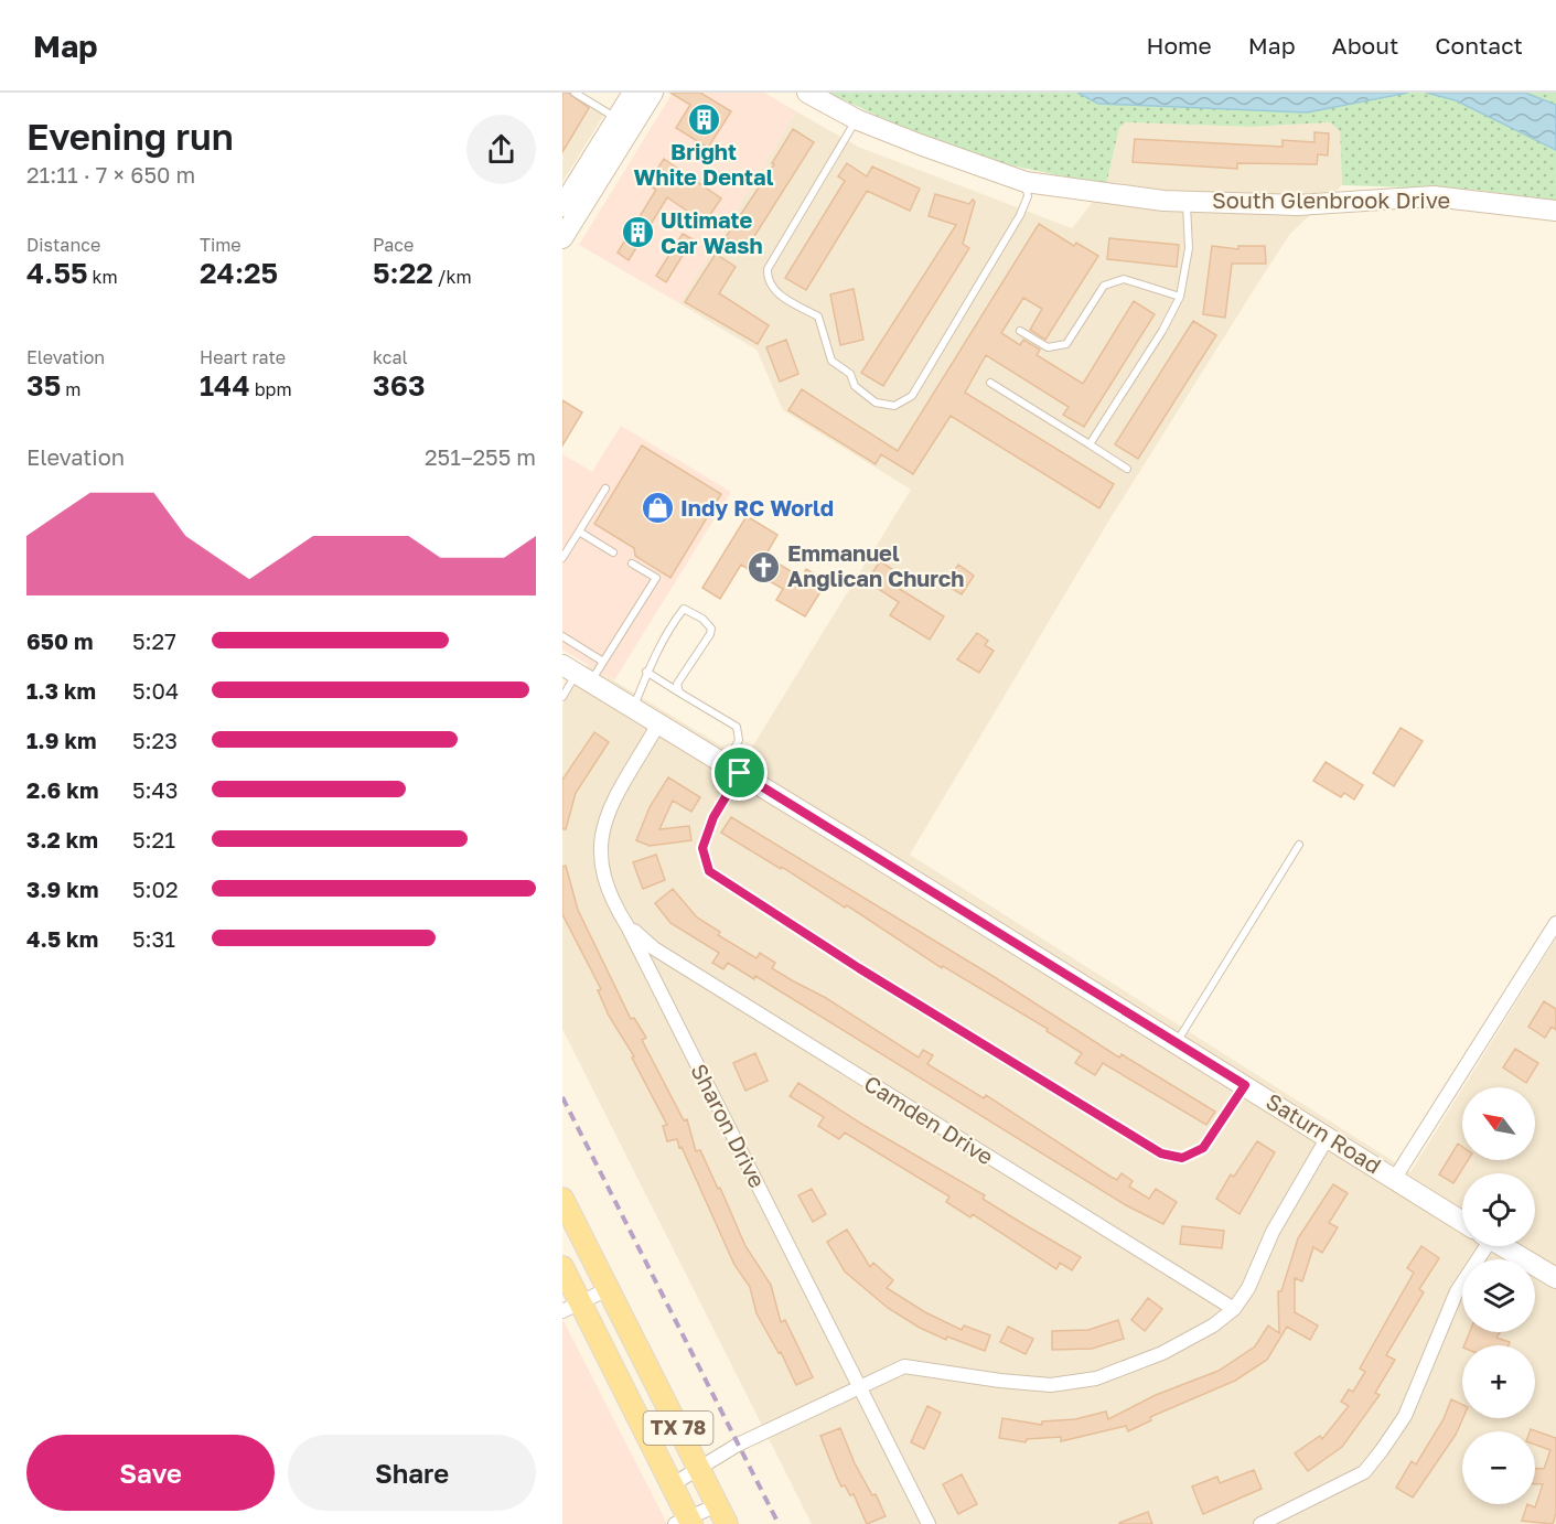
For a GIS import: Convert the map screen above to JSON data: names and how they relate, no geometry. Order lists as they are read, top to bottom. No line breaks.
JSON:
{"streets":{"main road":["TX 78"],"street":["South Glenbrook Drive","Camden Drive","Sharon Drive","Saturn Road"]},"crossings":[["Camden Drive","Sharon Drive"],["Sharon Drive","Saturn Road"]],"places":{"building":["Bright White Dental","Ultimate Car Wash"],"shop":["Indy RC World"],"church":["Emmanuel Anglican Church"]},"north":"top left","page":{"header":"Map","nav":["Home","Map","About","Contact"],"heading":["Evening run","21:11 · 7 × 650 m"],"stats":[["Distance","4.55 km"],["Time","24:25"],["Pace","5:22 /km"],["Elevation","35 m"],["Heart rate","144 bpm"],["kcal","363"]],"chart":["Elevation","251–255 m"],"list":[{"name":"650 m","note":"5:27"},{"name":"1.3 km","note":"5:04"},{"name":"1.9 km","note":"5:23"},{"name":"2.6 km","note":"5:43"},{"name":"3.2 km","note":"5:21"},{"name":"3.9 km","note":"5:02"},{"name":"4.5 km","note":"5:31"}],"map_buttons":["+","−"],"buttons":["Save","Share"]}}
